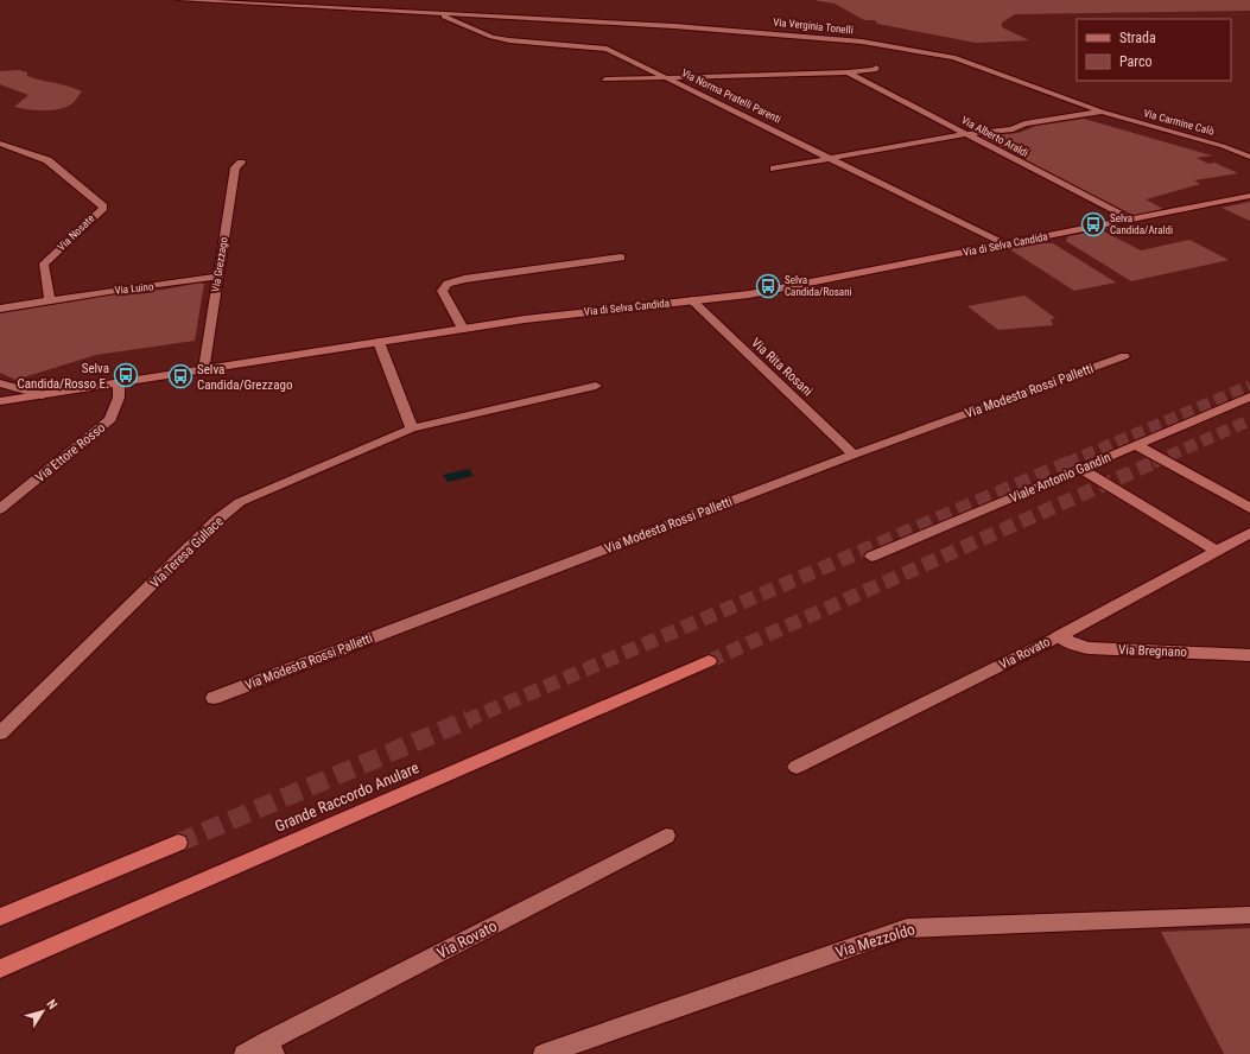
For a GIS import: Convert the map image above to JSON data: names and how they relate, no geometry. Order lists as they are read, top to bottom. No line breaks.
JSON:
{"streets":{"highway":["Grande Raccordo Anulare"],"street":["Via Verginia Tonelli","Via Norma Pratelli Parenti","Via Carmine Calò","Via Alberto Araldi","Via Nosate","Via di Selva Candida","Via Grezzago","Via Luino","Via Rita Rosani","Via Modesta Rossi Palletti","Via Ettore Rosso","Viale Antonio Gandin","Via Teresa Gullace","Via Bregnano","Via Rovato","Via Mezzoldo"]},"crossings":[["Via Verginia Tonelli","Via Norma Pratelli Parenti"],["Via Verginia Tonelli","Via Carmine Calò"],["Via Norma Pratelli Parenti","Via Alberto Araldi"],["Via Norma Pratelli Parenti","Via di Selva Candida"],["Via Alberto Araldi","Via di Selva Candida"],["Via Nosate","Via Luino"],["Via di Selva Candida","Via Grezzago"],["Via di Selva Candida","Via Rita Rosani"],["Via di Selva Candida","Via Ettore Rosso"],["Via Grezzago","Via Luino"],["Via Rita Rosani","Via Modesta Rossi Palletti"],["Via Bregnano","Via Rovato"]],"places":{"bus stop":["Selva Candida/Araldi","Selva Candida/Rosani","Selva Candida/Rosso E.","Selva Candida/Grezzago"]},"legend":["Strada","Parco"],"north":"top right"}
